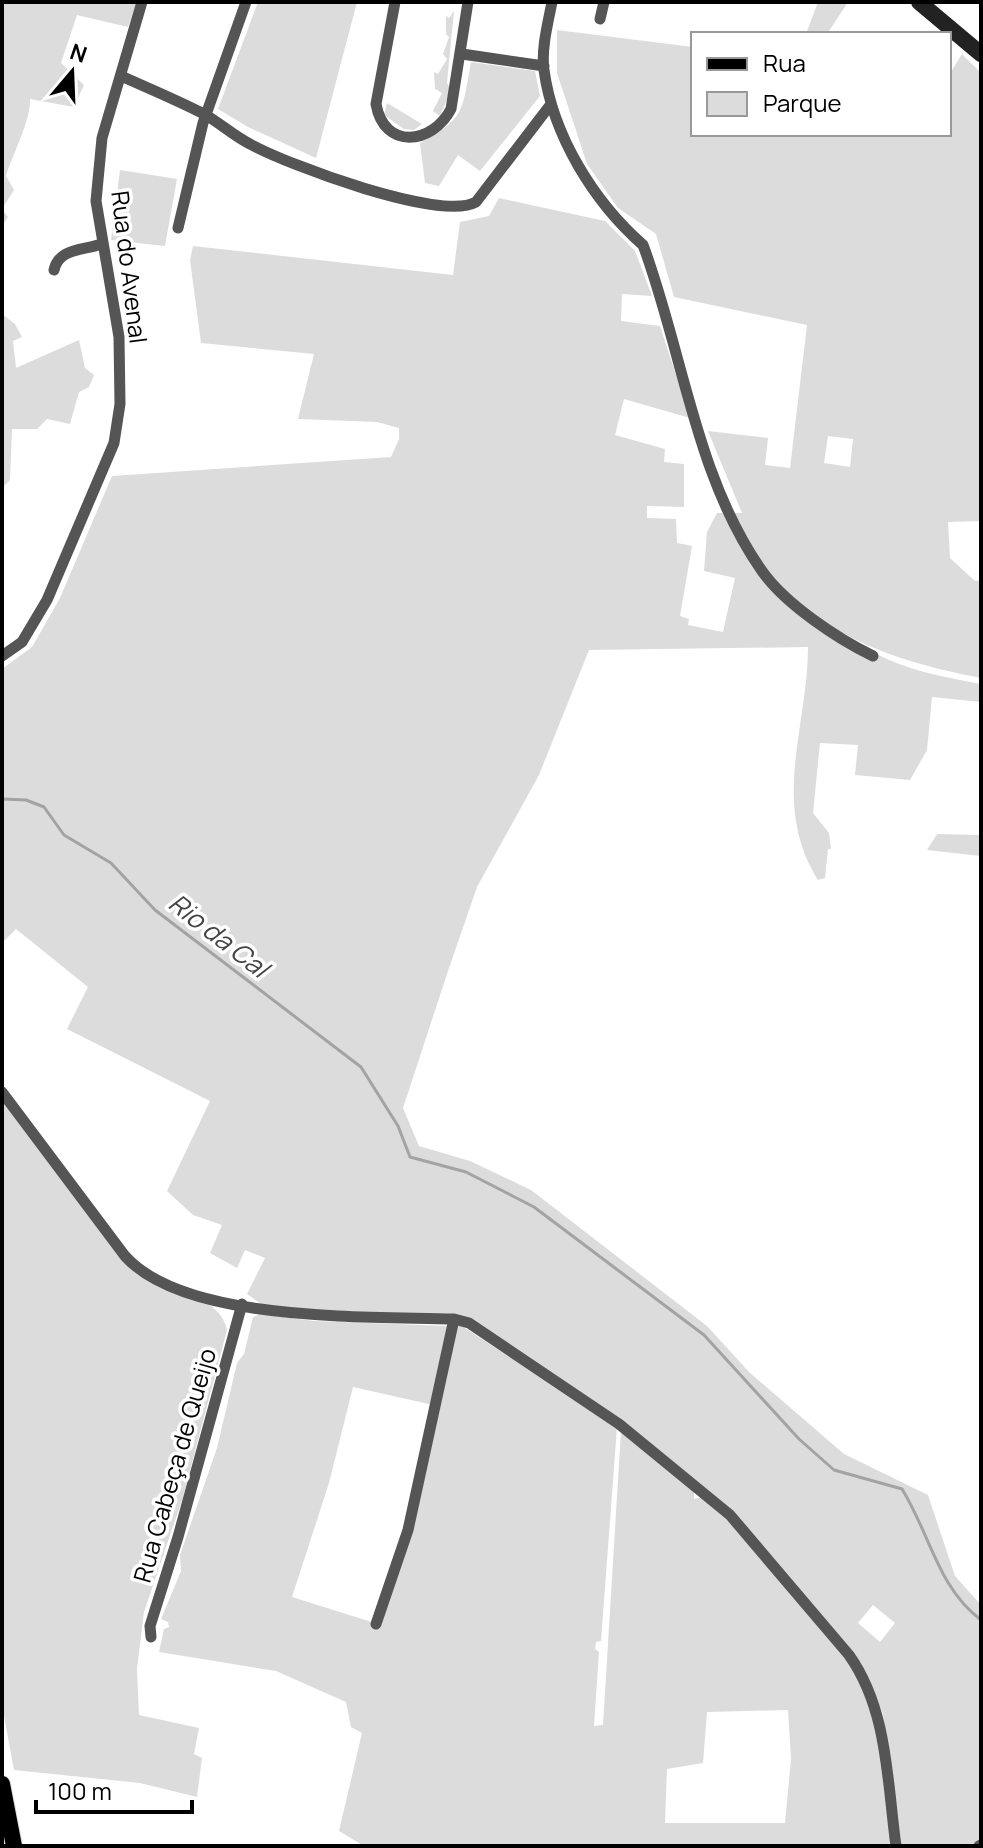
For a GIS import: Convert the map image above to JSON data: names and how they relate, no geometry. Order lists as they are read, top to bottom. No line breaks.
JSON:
{"streets":{"street":["Rua do Avenal","Rua Cabeça de Queijo"]},"water":["Rio da Cal"],"legend":["Rua","Parque"],"scale_bar":"100 m","north":"top"}
